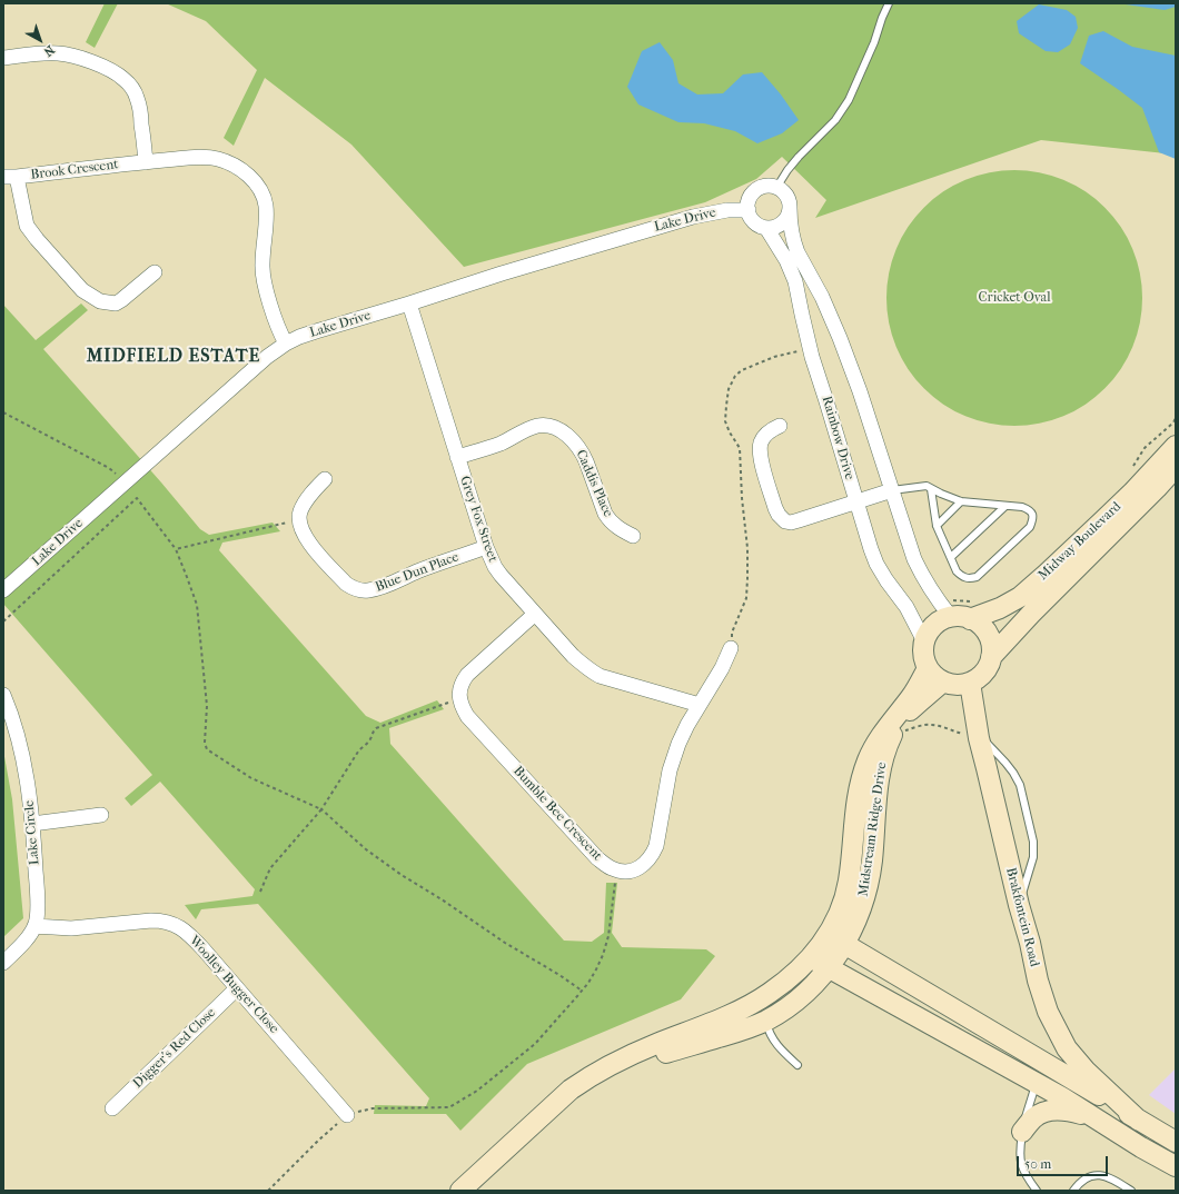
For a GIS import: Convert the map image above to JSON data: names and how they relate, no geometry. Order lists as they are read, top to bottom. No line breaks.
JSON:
{"streets":{"street":["Brook Crescent","Lake Drive","Rainbow Drive","Caddis Place","Grey Fox Street","Midway Boulevard","Blue Dun Place","Bumble Bee Crescent","Midstream Ridge Drive","Lake Circle","Brakfontein Road","Woolley Bugger Close","Digger's Red Close"]},"crossings":[["Brook Crescent","Lake Drive"],["Lake Drive","Rainbow Drive"],["Lake Drive","Grey Fox Street"],["Rainbow Drive","Midway Boulevard"],["Rainbow Drive","Midstream Ridge Drive"],["Rainbow Drive","Brakfontein Road"],["Caddis Place","Grey Fox Street"],["Grey Fox Street","Blue Dun Place"],["Midway Boulevard","Midstream Ridge Drive"],["Midway Boulevard","Brakfontein Road"],["Midstream Ridge Drive","Brakfontein Road"],["Lake Circle","Woolley Bugger Close"],["Woolley Bugger Close","Digger's Red Close"]],"districts":["MIDFIELD ESTATE"],"parks":["Cricket Oval"],"scale_bar":"50 m","north":"bottom right"}
